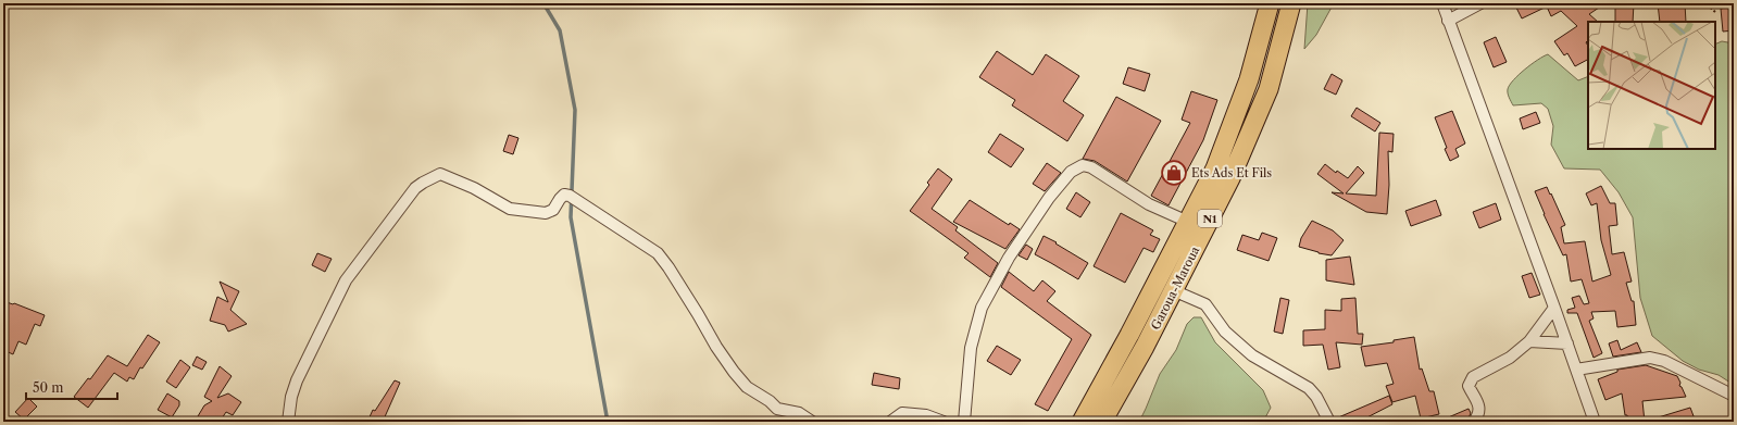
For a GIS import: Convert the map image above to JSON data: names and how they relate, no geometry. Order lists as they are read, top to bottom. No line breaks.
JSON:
{"streets":{"highway":["N1","Garoua-Maroua"]},"places":{"shop":["Ets Ads Et Fils"]},"scale_bar":"50 m"}
